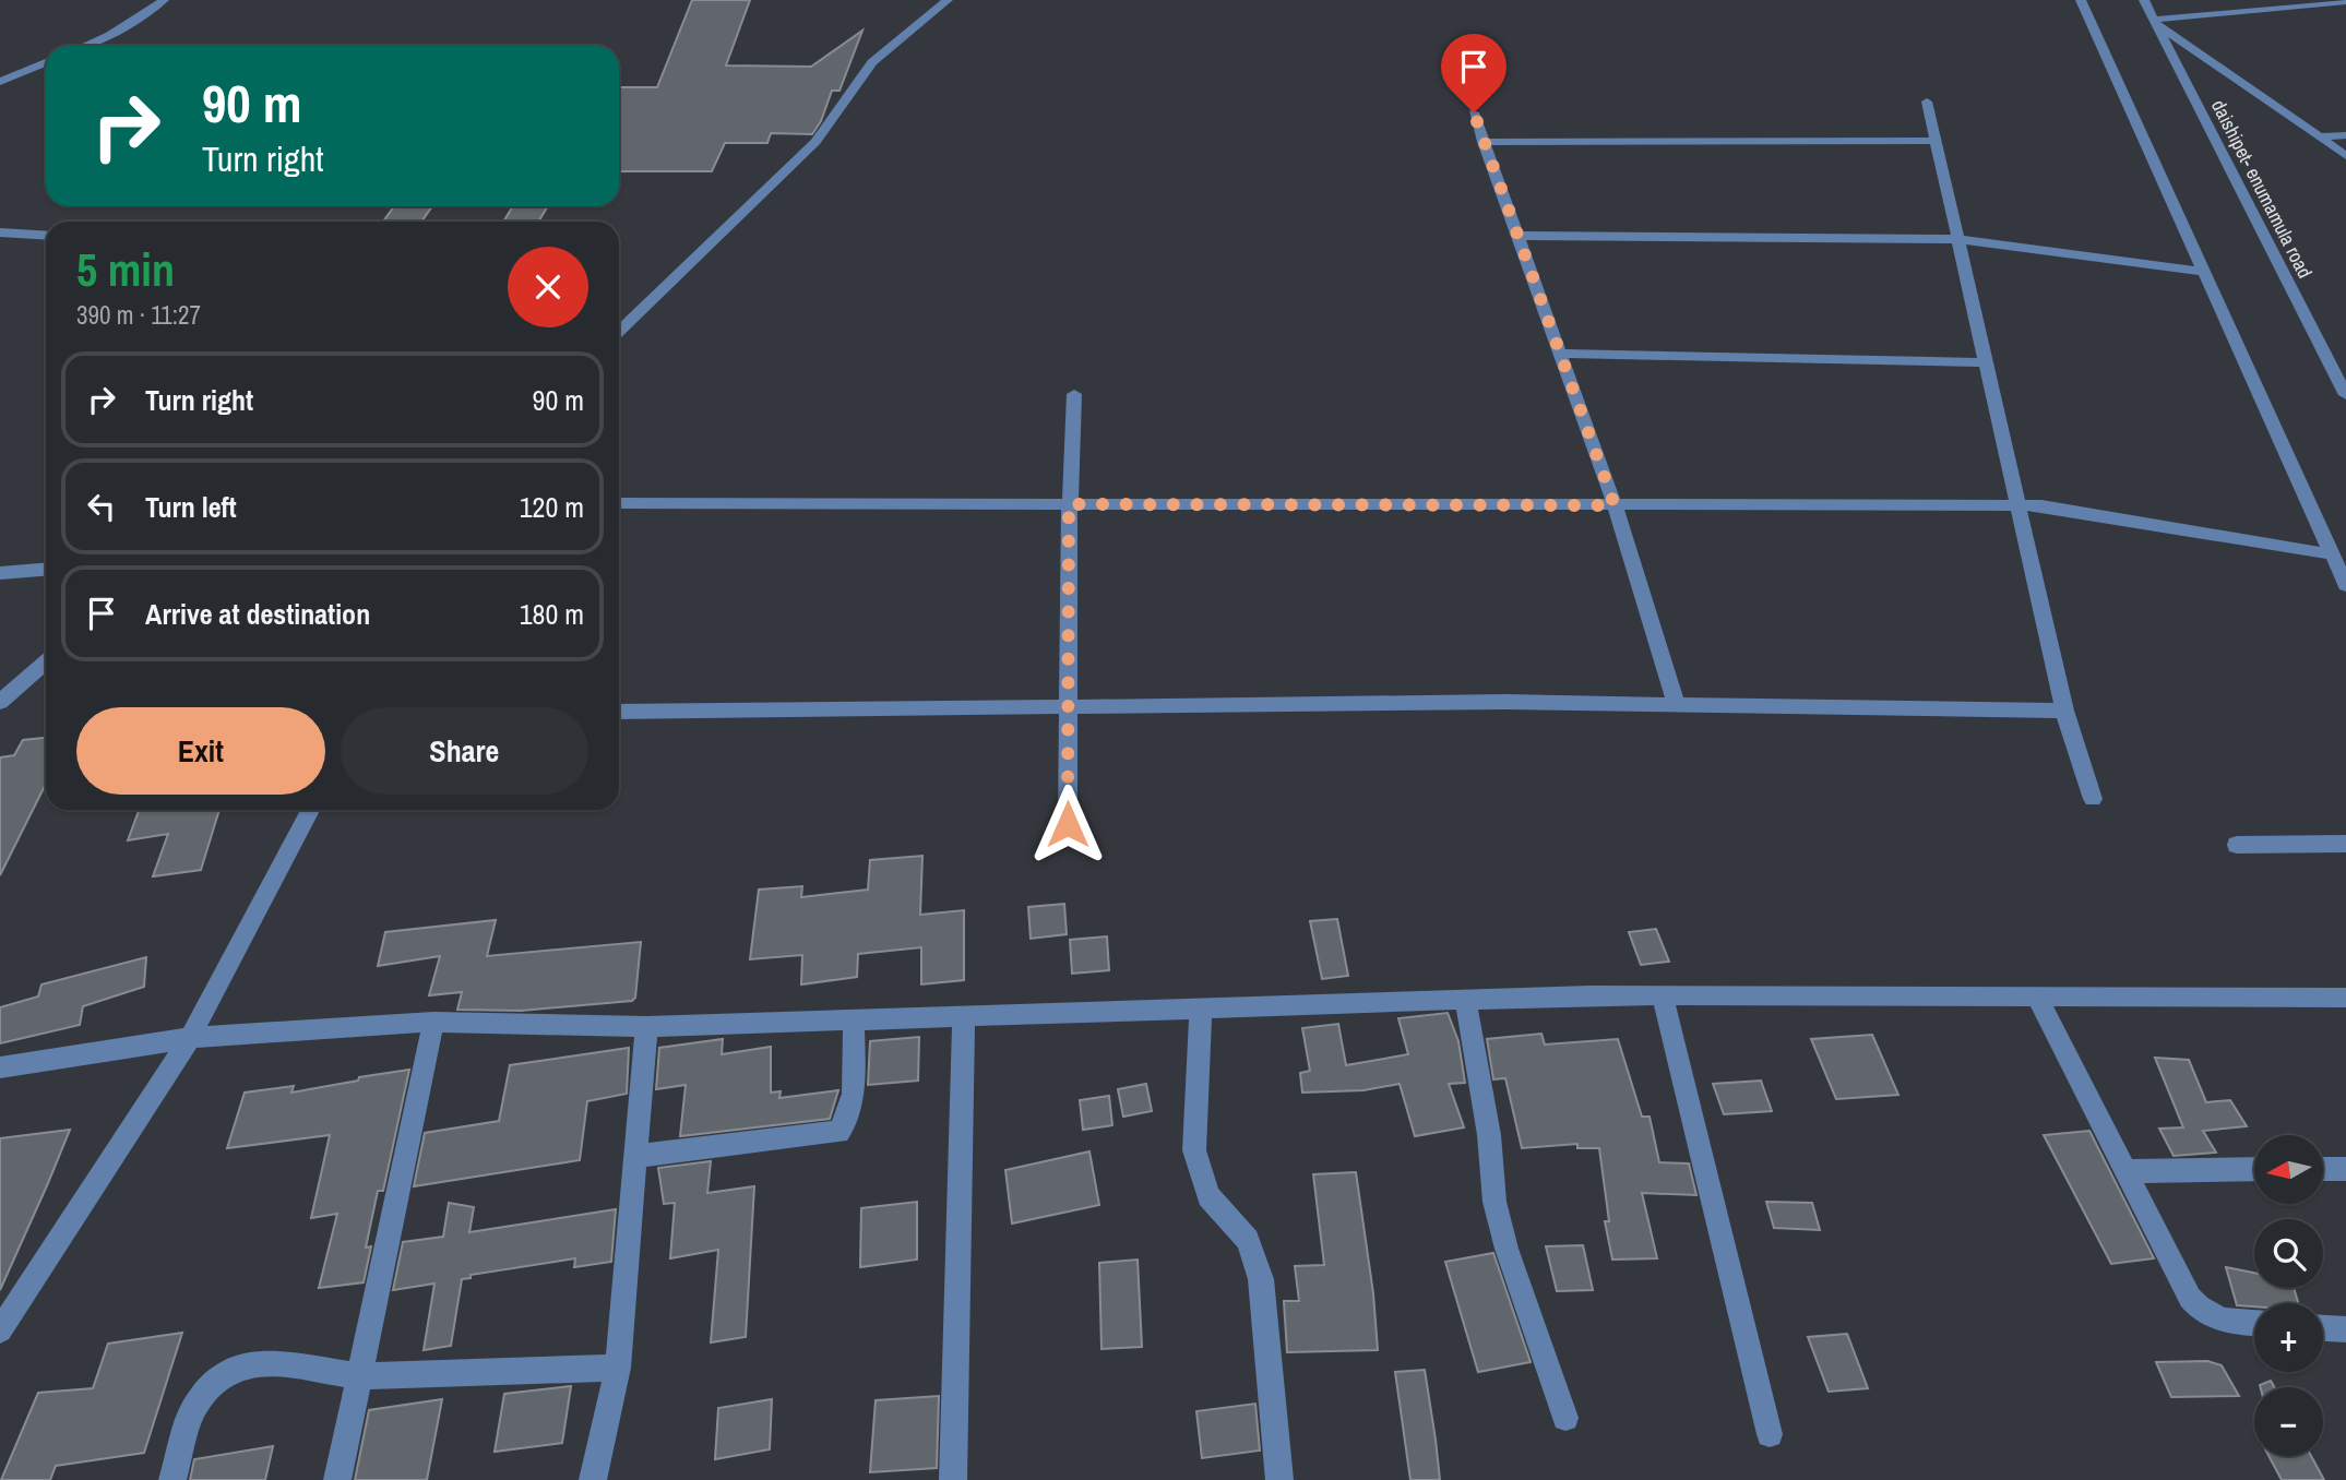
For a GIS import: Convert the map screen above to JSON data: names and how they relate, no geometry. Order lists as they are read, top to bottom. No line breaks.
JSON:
{"streets":{"street":["daishipet- enumamula road"]},"north":"left","page":{"turn":["90 m","Turn right"],"heading":["5 min","390 m · 11:27"],"list":[{"name":"Turn right","value":"90 m"},{"name":"Turn left","value":"120 m"},{"name":"Arrive at destination","value":"180 m"}],"buttons":["Exit","Share"],"map_buttons":["+","−"]}}
